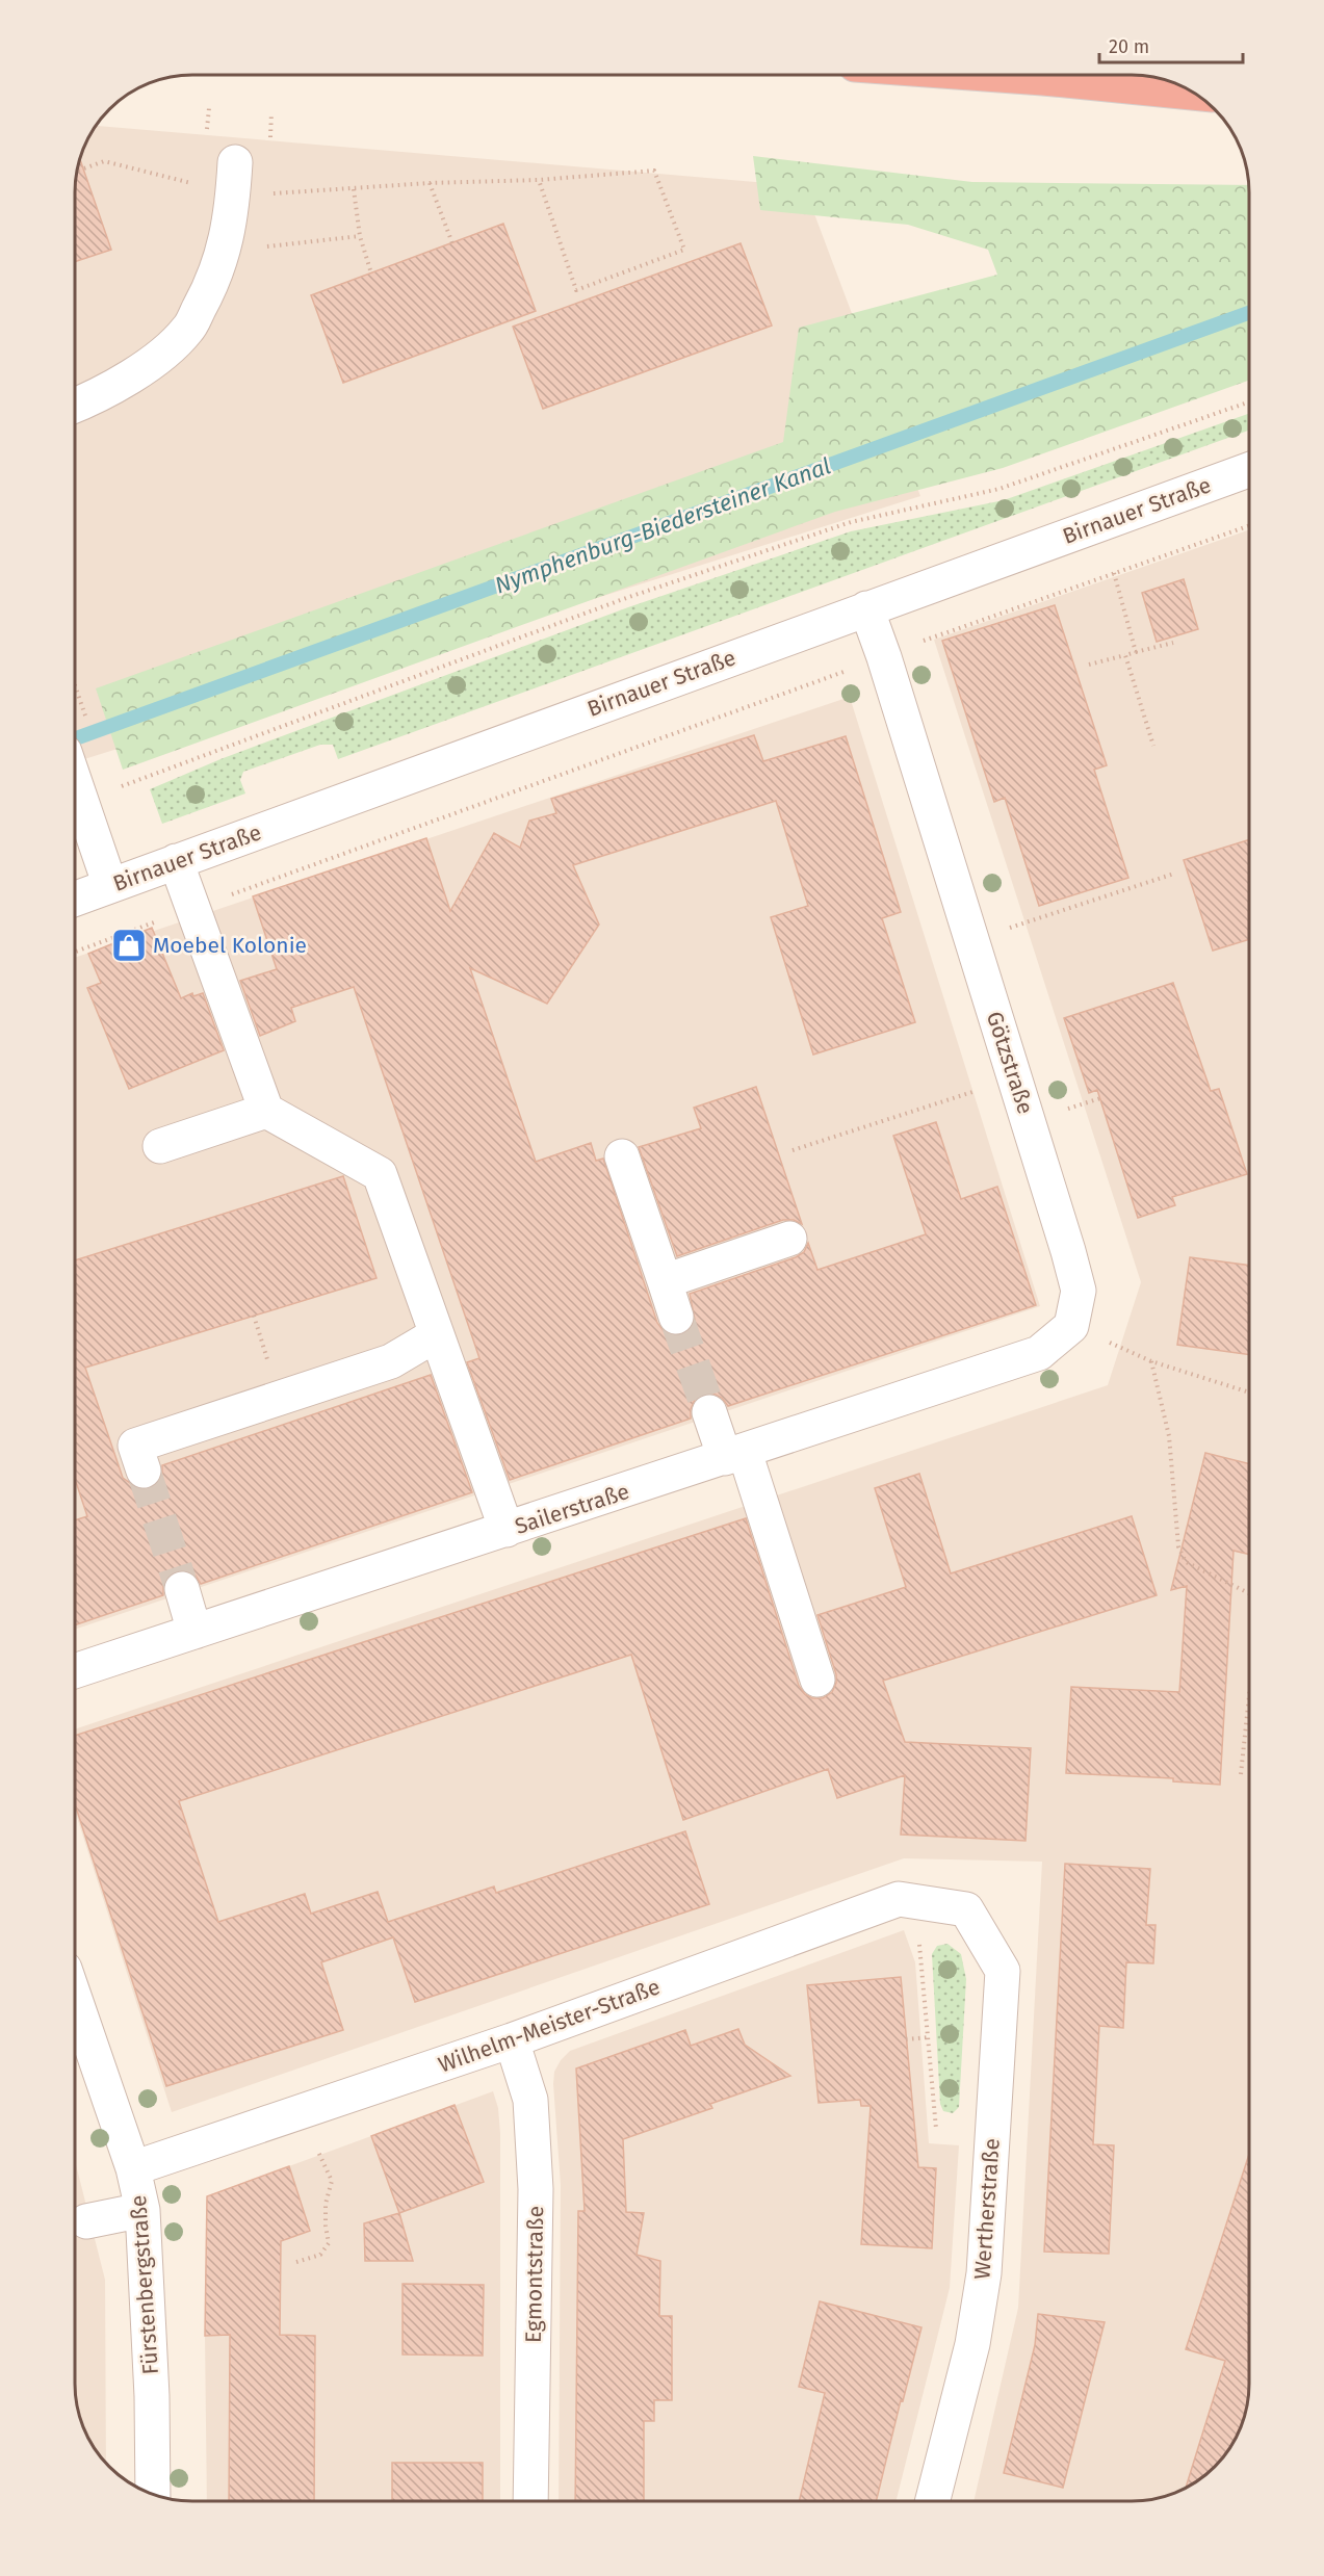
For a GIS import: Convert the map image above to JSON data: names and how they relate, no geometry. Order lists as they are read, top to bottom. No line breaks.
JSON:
{"streets":{"street":["Birnauer Straße","Götzstraße","Sailerstraße","Wilhelm-Meister-Straße","Wertherstraße","Egmontstraße","Fürstenbergstraße"]},"crossings":[["Birnauer Straße","Götzstraße"],["Götzstraße","Sailerstraße"],["Wilhelm-Meister-Straße","Wertherstraße"],["Wilhelm-Meister-Straße","Egmontstraße"],["Wilhelm-Meister-Straße","Fürstenbergstraße"]],"water":["Nymphenburg-Biedersteiner Kanal"],"places":{"shop":["Moebel Kolonie"]},"scale_bar":"20 m"}
